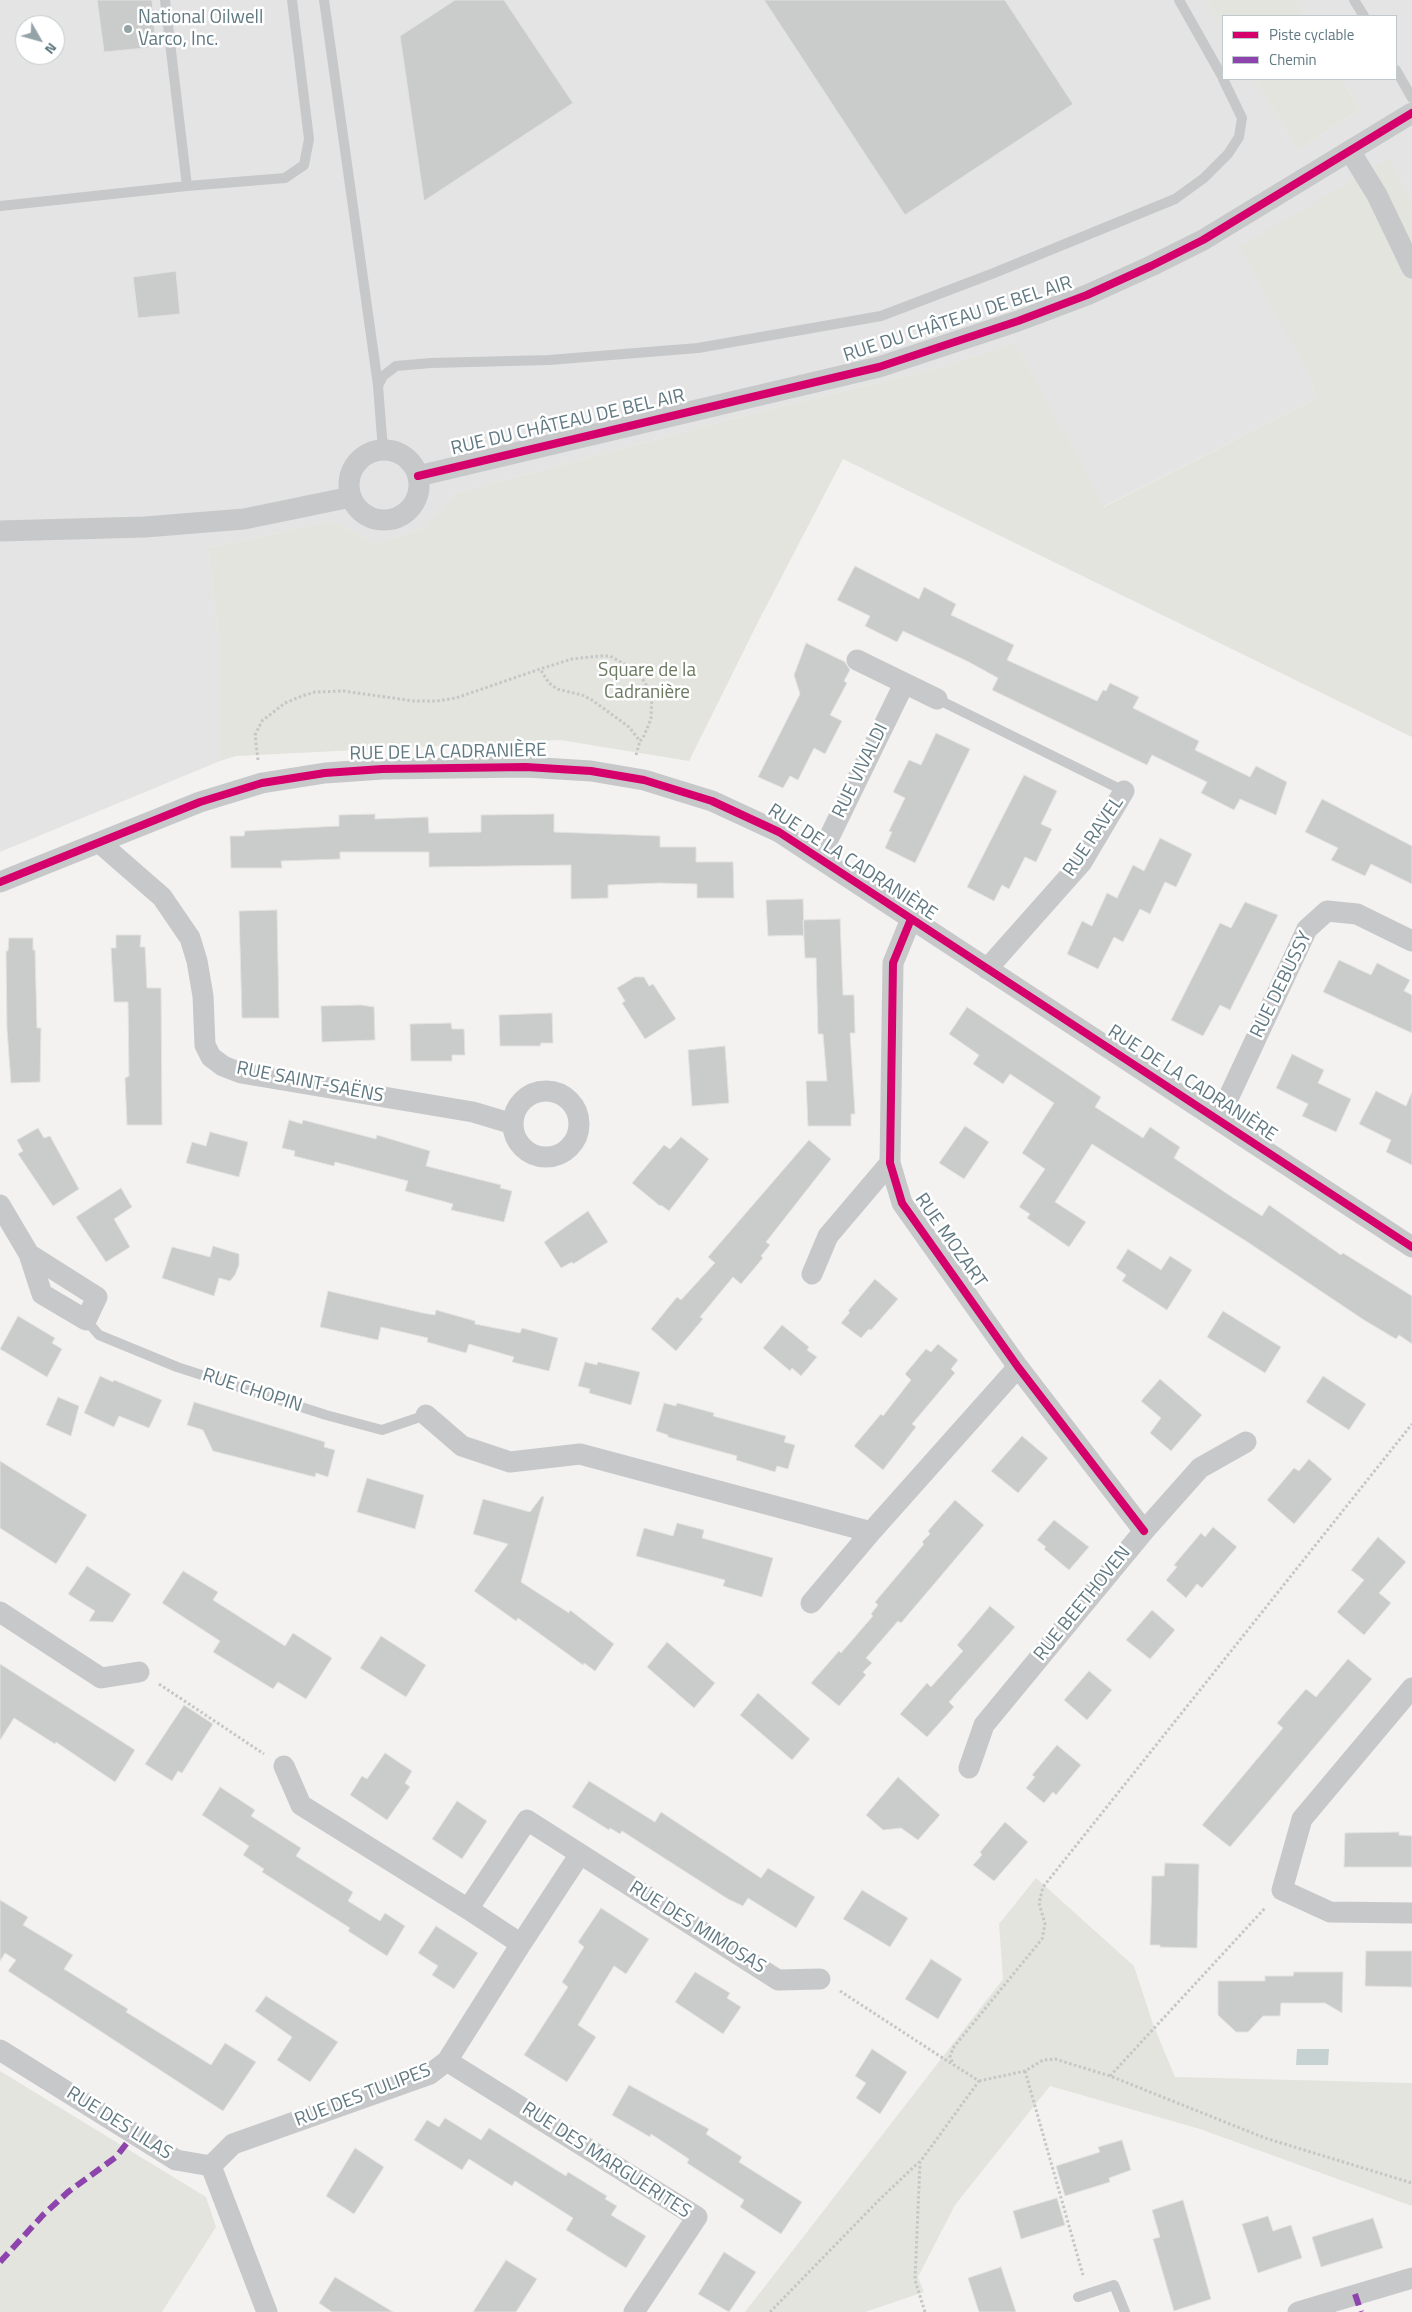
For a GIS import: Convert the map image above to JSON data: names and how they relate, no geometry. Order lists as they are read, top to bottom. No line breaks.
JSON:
{"streets":{"street":["RUE DU CHÂTEAU DE BEL AIR","RUE DE LA CADRANIÈRE","RUE VIVALDI","RUE RAVEL","RUE DEBUSSY","RUE SAINT-SAËNS","RUE MOZART","RUE CHOPIN","RUE BEETHOVEN","RUE DES MIMOSAS","RUE DES TULIPES","RUE DES LILAS","RUE DES MARGUERITES"]},"crossings":[["RUE DE LA CADRANIÈRE","RUE VIVALDI"],["RUE DE LA CADRANIÈRE","RUE RAVEL"],["RUE DE LA CADRANIÈRE","RUE DEBUSSY"],["RUE DE LA CADRANIÈRE","RUE SAINT-SAËNS"],["RUE DE LA CADRANIÈRE","RUE MOZART"],["RUE MOZART","RUE BEETHOVEN"],["RUE DES TULIPES","RUE DES LILAS"],["RUE DES TULIPES","RUE DES MARGUERITES"]],"parks":["Square de la Cadranière"],"places":["National Oilwell Varco, Inc."],"legend":["Piste cyclable","Chemin"],"north":"bottom right"}
